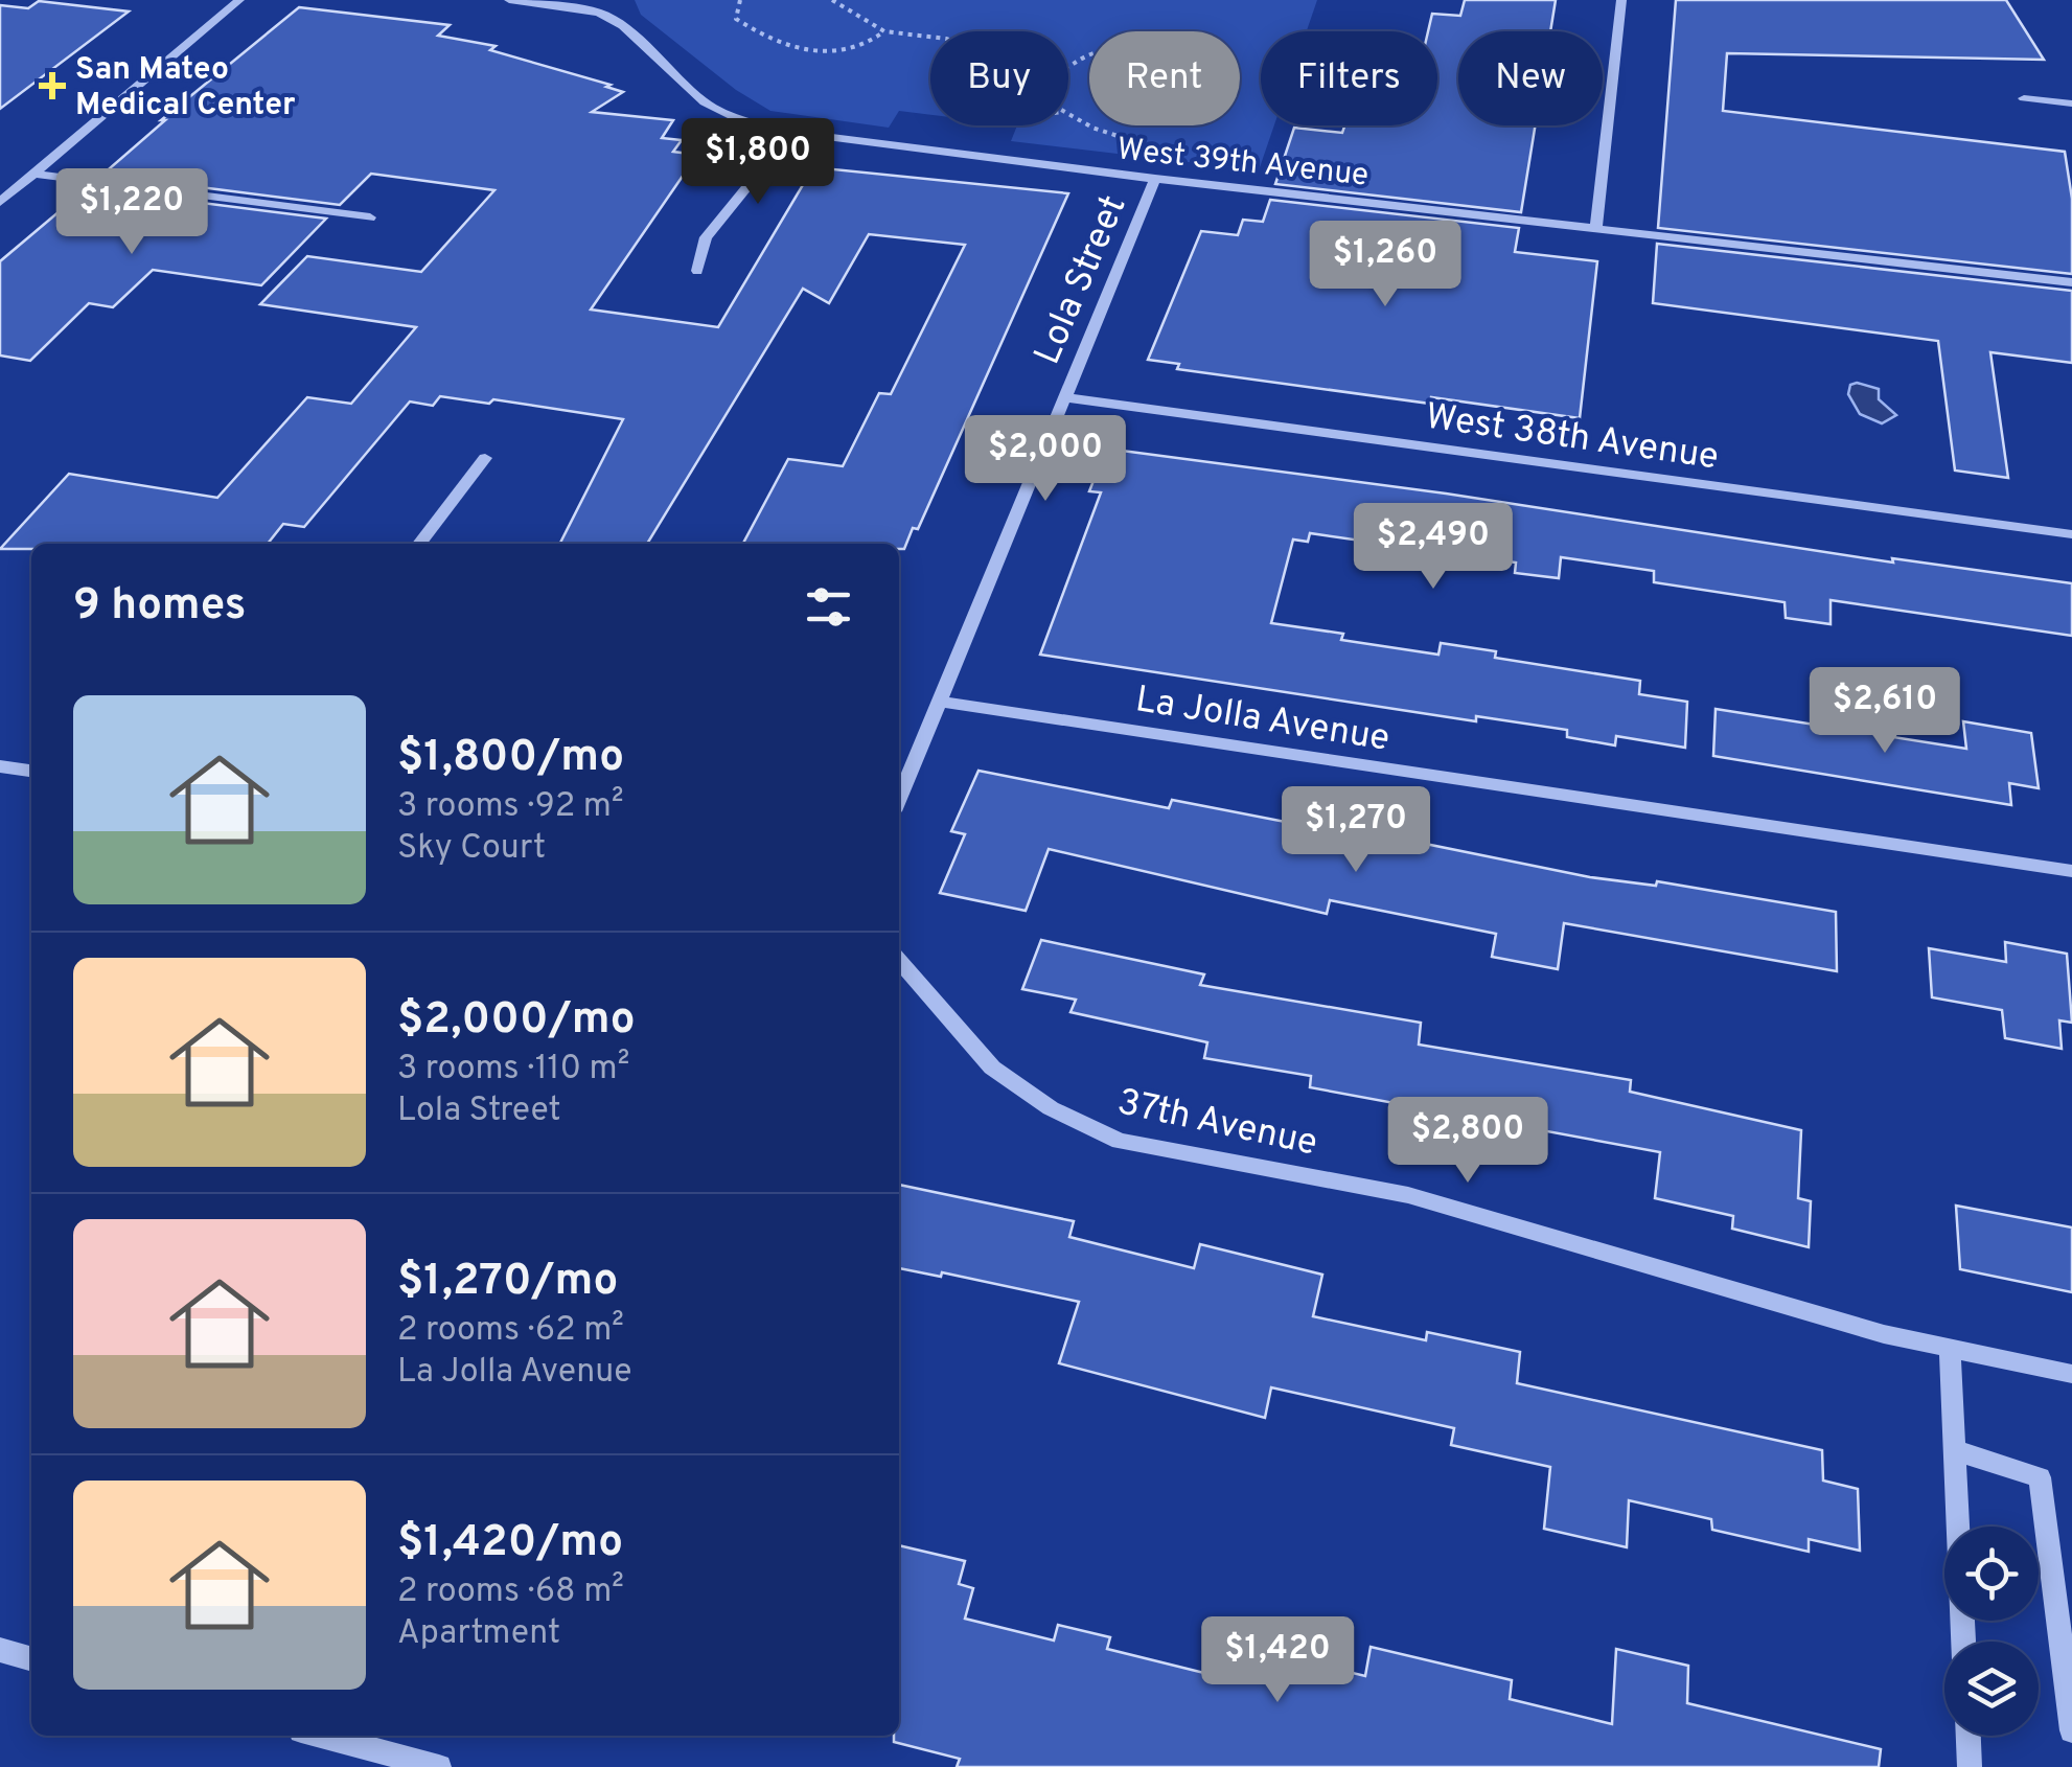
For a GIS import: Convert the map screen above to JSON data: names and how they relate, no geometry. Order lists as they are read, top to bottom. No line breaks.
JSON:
{"streets":{"street":["West 39th Avenue","Lola Street","West 38th Avenue","La Jolla Avenue","37th Avenue"]},"crossings":[["West 39th Avenue","Lola Street"],["Lola Street","West 38th Avenue"],["Lola Street","La Jolla Avenue"]],"places":{"health":["San Mateo Medical Center"]},"page":{"chip":["Buy","Rent","Filters","New"],"price":["$1,800","$1,220","$1,260","$2,000","$2,490","$2,610","$1,270","$2,800","$1,420"],"heading":"9 homes","list":[{"name":"$1,800/mo","note":"3 rooms · 92 m² · Sky Court"},{"name":"$2,000/mo","note":"3 rooms · 110 m² · Lola Street"},{"name":"$1,270/mo","note":"2 rooms · 62 m² · La Jolla Avenue"},{"name":"$1,420/mo","note":"2 rooms · 68 m² · Apartment"}]}}
